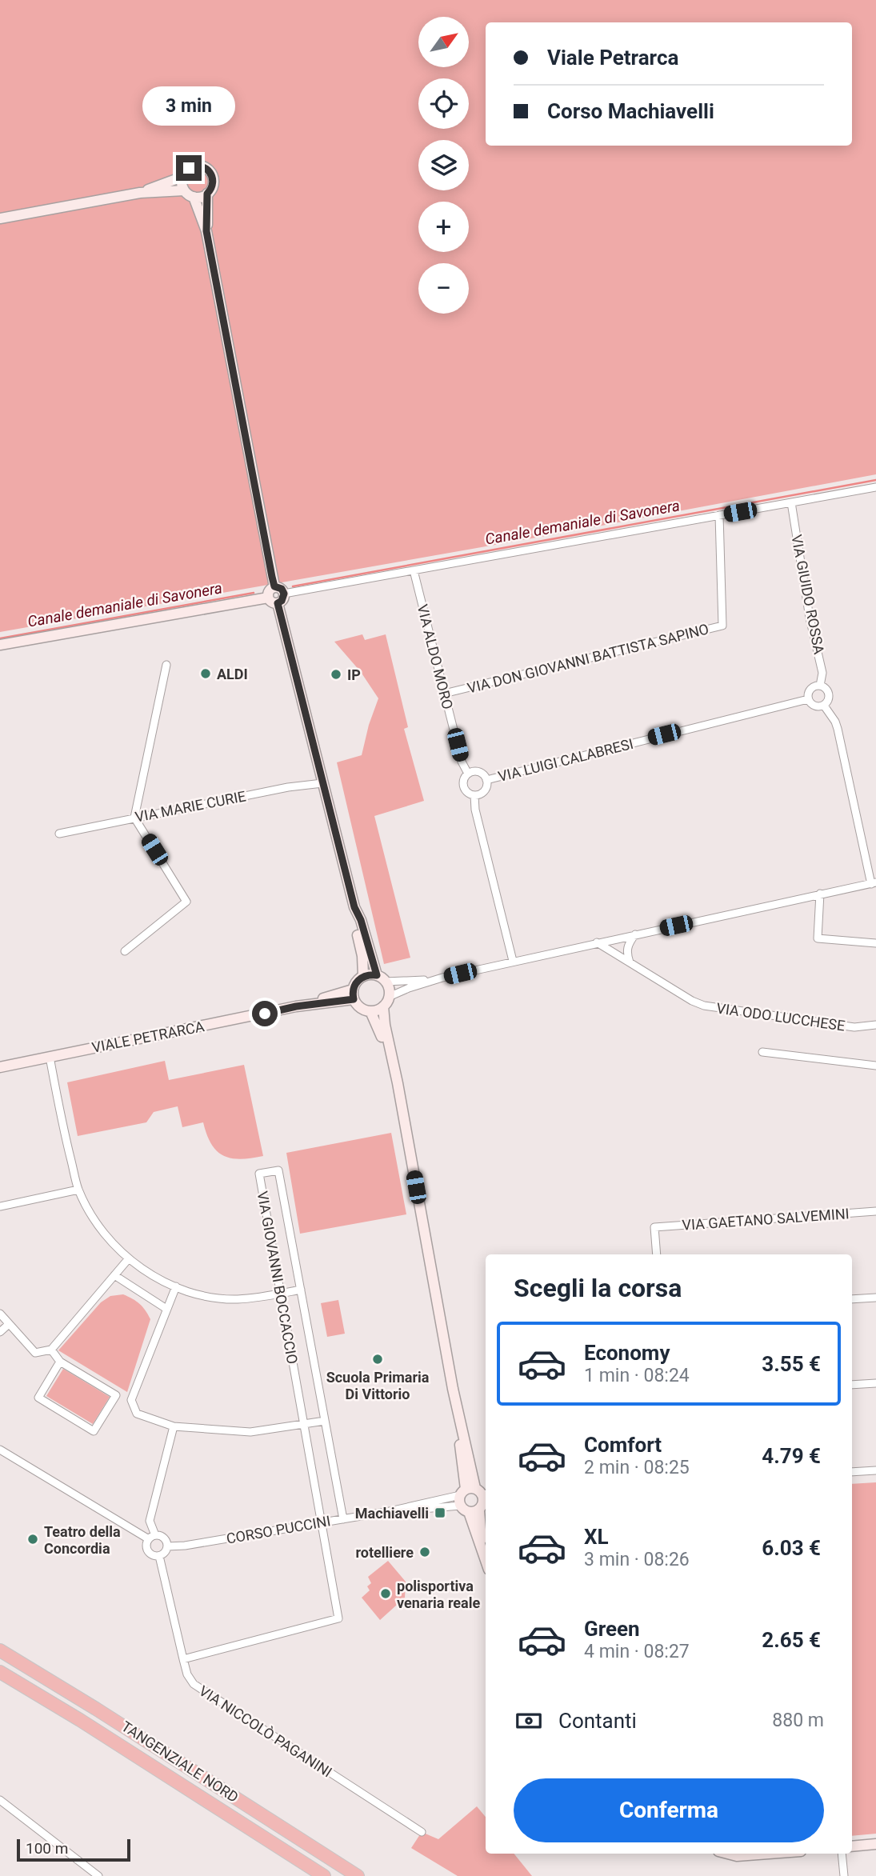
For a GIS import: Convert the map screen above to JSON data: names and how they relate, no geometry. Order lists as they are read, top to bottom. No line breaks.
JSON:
{"streets":{"highway":["TANGENZIALE NORD"],"street":["VIA GIUIDO ROSSA","VIA ALDO MORO","VIA DON GIOVANNI BATTISTA SAPINO","VIA LUIGI CALABRESI","VIA MARIE CURIE","VIA ODO LUCCHESE","VIALE PETRARCA","VIA GAETANO SALVEMINI","VIA GIOVANNI BOCCACCIO","CORSO PUCCINI","VIA NICCOLÒ PAGANINI"]},"crossings":[["VIA GIUIDO ROSSA","VIA LUIGI CALABRESI"],["VIA ALDO MORO","VIA DON GIOVANNI BATTISTA SAPINO"],["VIA ALDO MORO","VIA LUIGI CALABRESI"],["VIA GIOVANNI BOCCACCIO","CORSO PUCCINI"],["VIA GIOVANNI BOCCACCIO","VIA NICCOLÒ PAGANINI"],["CORSO PUCCINI","VIA NICCOLÒ PAGANINI"]],"water":["Canale demaniale di Savonera"],"places":{"other":["ALDI","IP","Scuola Primaria Di Vittorio","Teatro della Concordia","rotelliere","polisportiva venaria reale"],"transit":["Machiavelli"]},"scale_bar":"100 m","north":"top right","page":{"map_buttons":["+","−"],"banner":["Viale Petrarca","Corso Machiavelli"],"bubble":"3 min","heading":"Scegli la corsa","list":[{"name":"Economy","note":"1 min · 08:24","value":"3.55 €"},{"name":"Comfort","note":"2 min · 08:25","value":"4.79 €"},{"name":"XL","note":"3 min · 08:26","value":"6.03 €"},{"name":"Green","note":"4 min · 08:27","value":"2.65 €"}],"pay":["Contanti","880 m"],"buttons":"Conferma","scale":"100 m"}}
